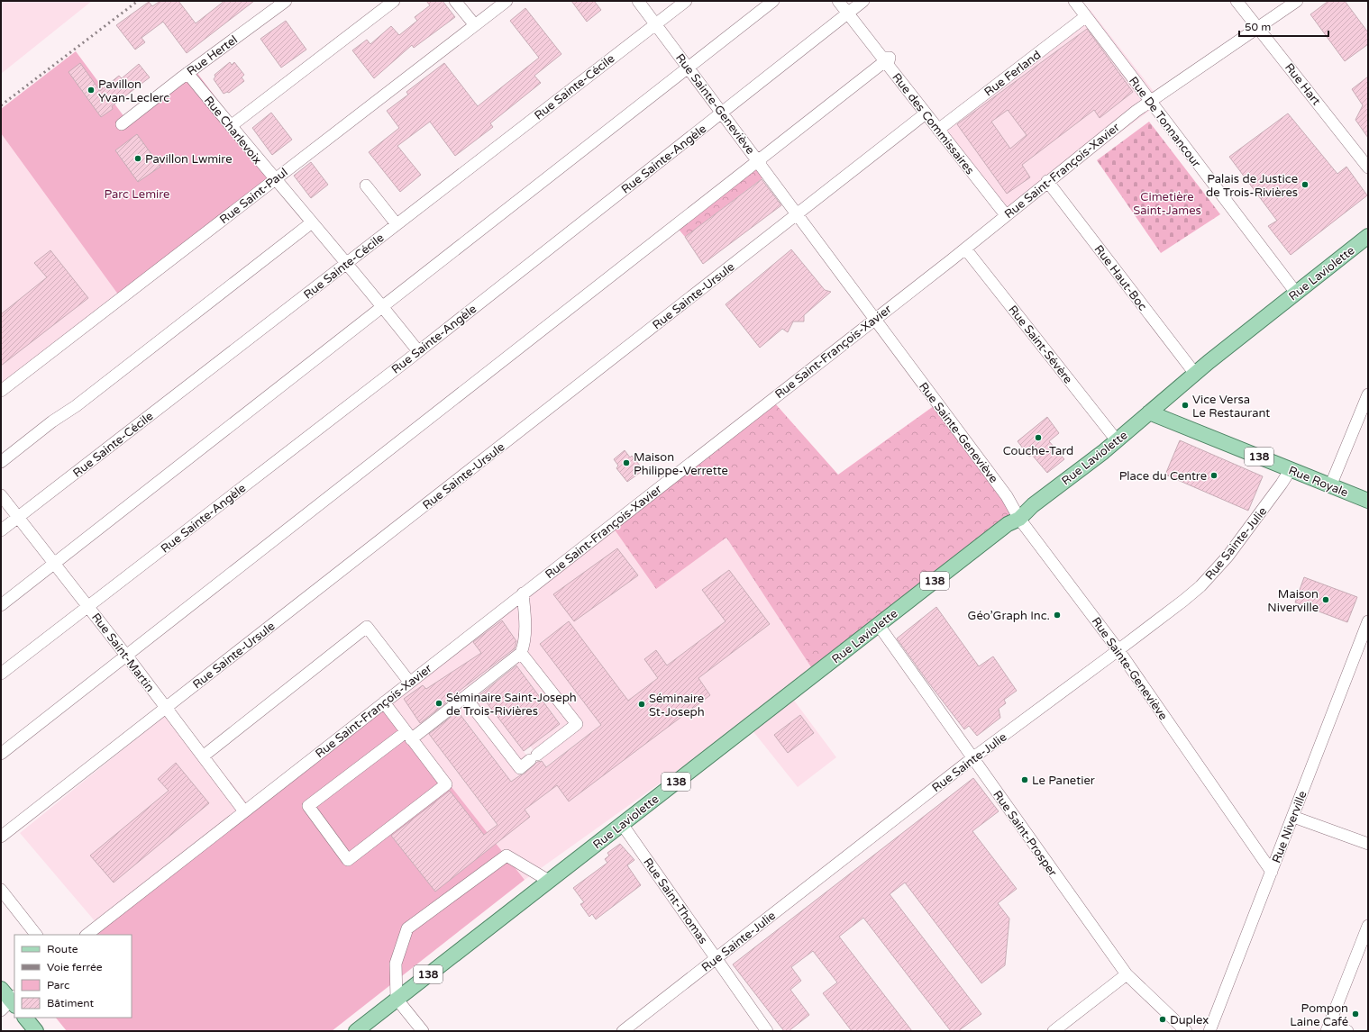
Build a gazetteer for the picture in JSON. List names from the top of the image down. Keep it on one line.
{"streets":{"main road":["Rue Laviolette","138","Rue Royale"],"street":["Rue Hertel","Rue Ferland","Rue Hart","Rue Sainte-Cécile","Rue Sainte-Geneviève","Rue De Tonnancour","Rue des Commissaires","Rue Charlevoix","Rue Sainte-Angèle","Rue Saint-François-Xavier","Rue Saint-Paul","Rue Haut-Boc","Rue Sainte-Ursule","Rue Saint-Sévère","Rue Sainte-Julie","Rue Saint-Martin","Rue Niverville","Rue Saint-Prosper","Rue Saint-Thomas"]},"crossings":[["Rue Hertel","Rue Charlevoix"],["Rue Ferland","Rue De Tonnancour"],["Rue Ferland","Rue des Commissaires"],["Rue Hart","Rue Saint-François-Xavier"],["Rue Sainte-Cécile","Rue Sainte-Geneviève"],["Rue Sainte-Cécile","Rue Charlevoix"],["Rue Sainte-Cécile","Rue Saint-Martin"],["Rue Sainte-Geneviève","Rue Sainte-Angèle"],["Rue Sainte-Geneviève","Rue Saint-François-Xavier"],["Rue Sainte-Geneviève","Rue Laviolette"],["Rue Sainte-Geneviève","Rue Sainte-Ursule"],["Rue Sainte-Geneviève","Rue Sainte-Julie"],["Rue Sainte-Geneviève","Rue Niverville"],["Rue De Tonnancour","Rue Saint-François-Xavier"],["Rue De Tonnancour","Rue Laviolette"],["Rue des Commissaires","Rue Sainte-Angèle"],["Rue des Commissaires","Rue Saint-François-Xavier"],["Rue des Commissaires","Rue Sainte-Ursule"],["Rue Charlevoix","Rue Sainte-Angèle"],["Rue Charlevoix","Rue Saint-Paul"],["Rue Sainte-Angèle","Rue Saint-Martin"],["Rue Saint-François-Xavier","Rue Haut-Boc"],["Rue Saint-François-Xavier","Rue Saint-Sévère"],["Rue Saint-François-Xavier","Rue Saint-Martin"],["Rue Laviolette","Rue Haut-Boc"],["Rue Laviolette","Rue Saint-Sévère"],["Rue Laviolette","Rue Royale"],["Rue Laviolette","Rue Saint-Prosper"],["Rue Laviolette","Rue Saint-Thomas"],["Rue Sainte-Ursule","Rue Saint-Martin"],["Rue Royale","Rue Sainte-Julie"],["Rue Sainte-Julie","Rue Saint-Prosper"],["Rue Sainte-Julie","Rue Saint-Thomas"]],"parks":["Parc Lemire","Cimetière Saint-James"],"places":["Pavillon Yvan-Leclerc","Pavillon Lwmire","Palais de Justice de Trois-Rivières","Vice Versa Le Restaurant","Couche-Tard","Maison Philippe-Verrette","Place du Centre","Maison Niverville","Géo’Graph Inc.","Séminaire Saint-Joseph de Trois‑Rivières","Séminaire St-Joseph","Le Panetier","Pompon Laine Café","Duplex"],"legend":["Route","Voie ferrée","Parc","Bâtiment"],"scale_bar":"50 m"}
